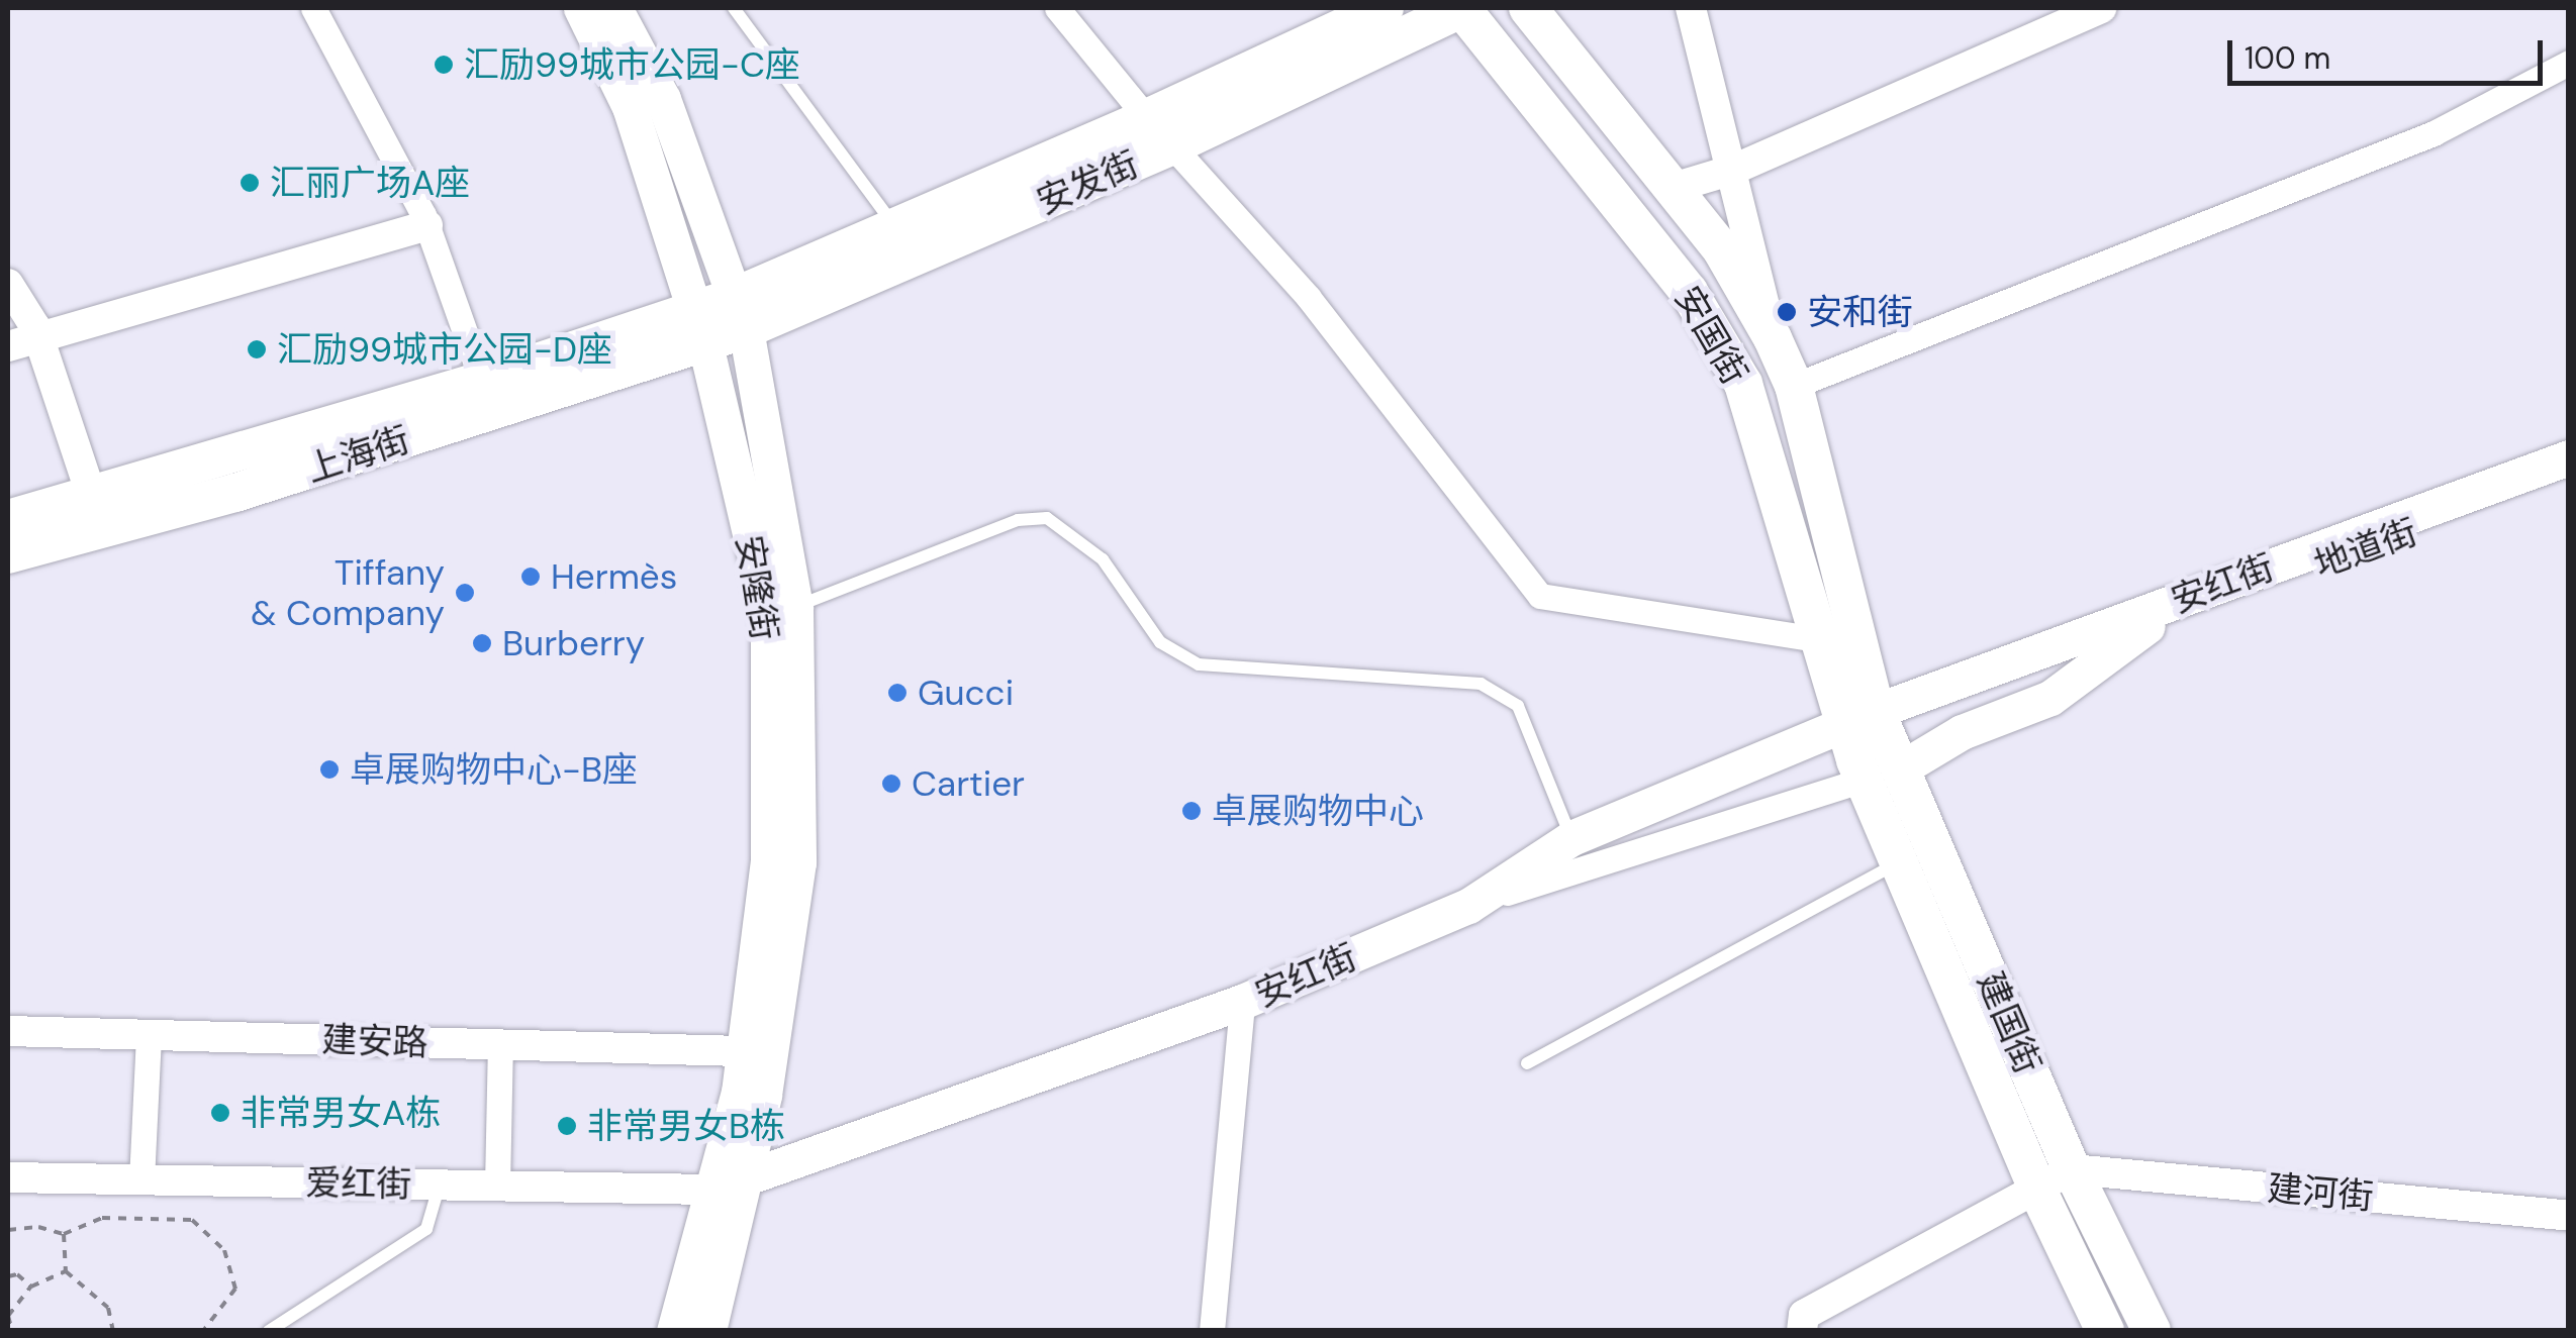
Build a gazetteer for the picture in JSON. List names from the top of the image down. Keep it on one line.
{"streets":{"main road":["安发街","安国街","上海街","地道街","安红街","安隆街","建国街"],"street":["建安路","爱红街","建河街"]},"crossings":[["安发街","安国街"],["安发街","上海街"],["安发街","安隆街"],["安国街","安红街"],["安国街","建国街"],["上海街","安隆街"],["地道街","建国街"],["安红街","安隆街"],["安红街","建国街"],["安隆街","建安路"],["安隆街","爱红街"],["建国街","建河街"]],"places":["汇励99城市公园-C座","汇丽广场A座","安和街","汇励99城市公园-D座","Hermès","Tiffany & Company","Burberry","Gucci","卓展购物中心-B座","Cartier","卓展购物中心","非常男女A栋","非常男女B栋"],"scale_bar":"100 m"}
